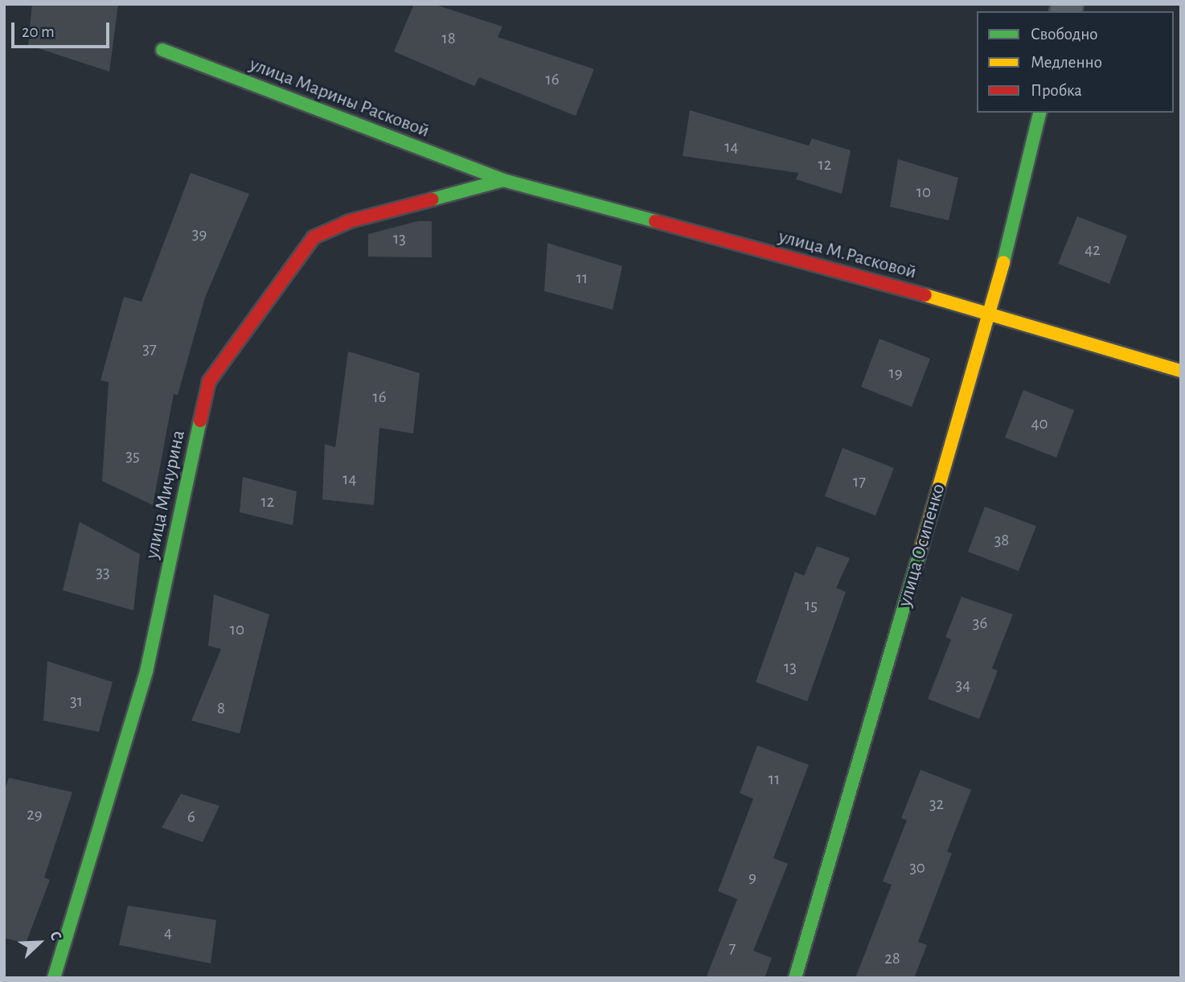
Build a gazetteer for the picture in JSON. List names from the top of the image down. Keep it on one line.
{"streets":{"street":["улица Марины Расковой","улица М.Расковой","улица Мичурина","улица Осипенко"]},"crossings":[["улица Марины Расковой","улица М.Расковой"],["улица Марины Расковой","улица Мичурина"],["улица М.Расковой","улица Мичурина"],["улица М.Расковой","улица Осипенко"]],"house_numbers":["18","16","14","12","10","39","13","42","11","37","19","16","40","35","14","17","12","38","33","15","36","10","13","34","31","8","11","32","29","6","30","9","4","7","28"],"legend":["Свободно","Медленно","Пробка"],"scale_bar":"20 m","north":"top right"}
